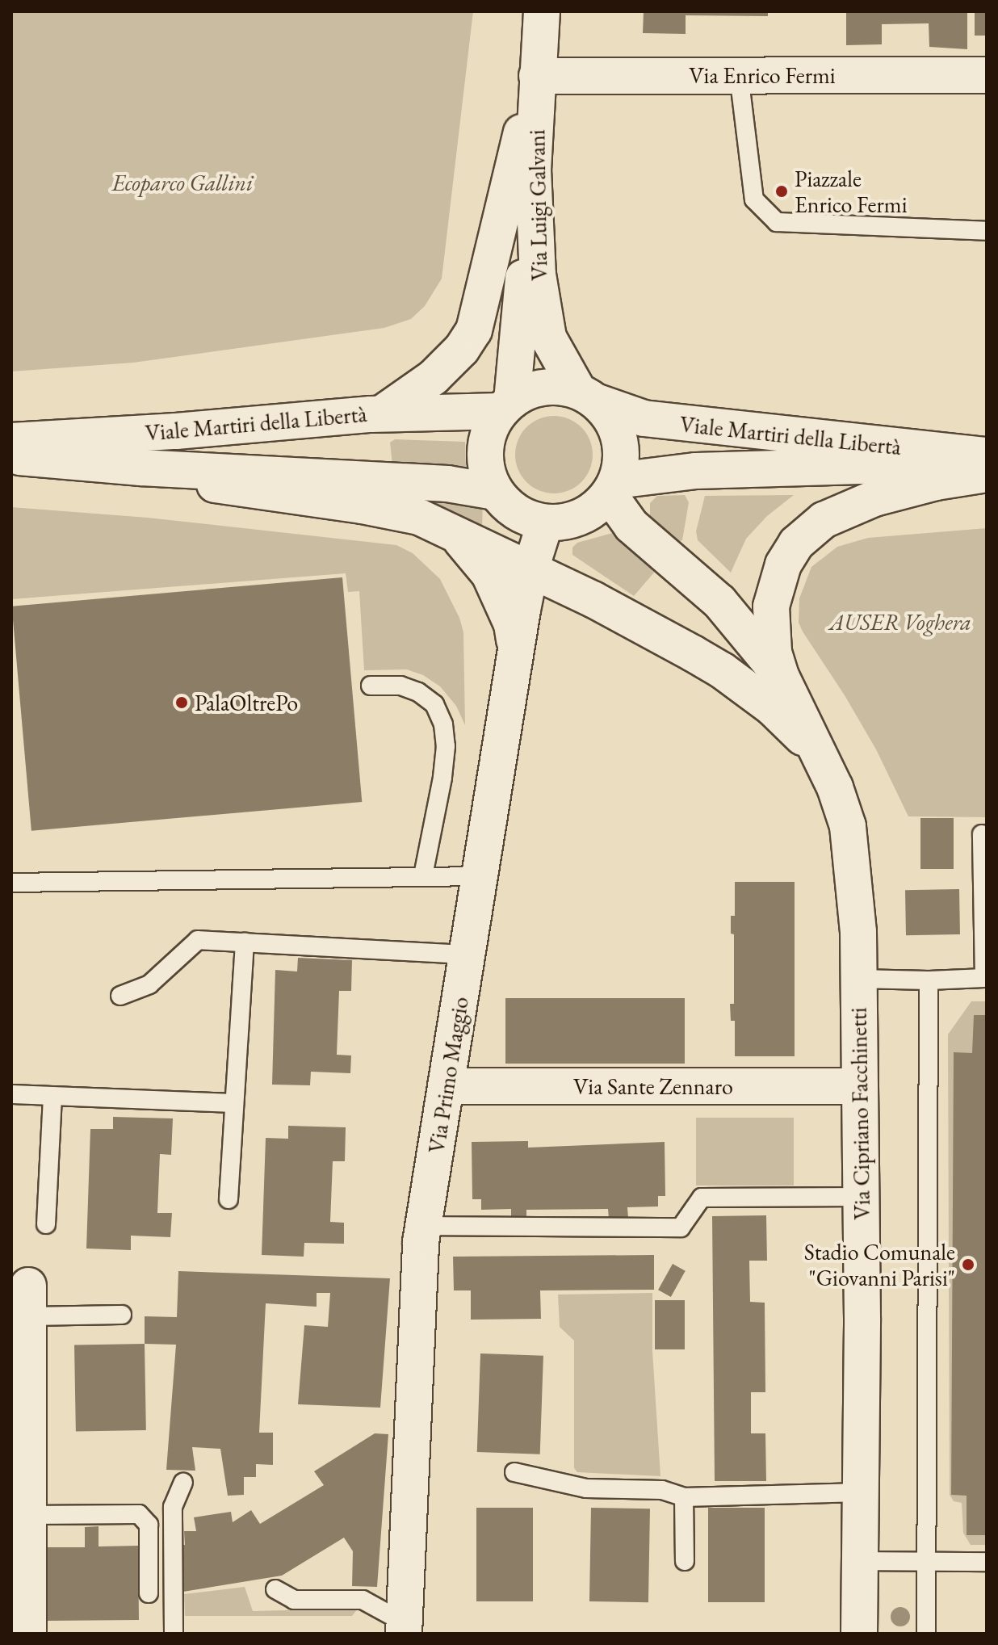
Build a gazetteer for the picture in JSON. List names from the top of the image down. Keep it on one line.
{"streets":{"street":["Via Enrico Fermi","Via Luigi Galvani","Viale Martiri della Libertà","Via Primo Maggio","Via Sante Zennaro","Via Cipriano Facchinetti"]},"crossings":[["Via Enrico Fermi","Via Luigi Galvani"],["Via Luigi Galvani","Viale Martiri della Libertà"],["Via Luigi Galvani","Via Primo Maggio"],["Via Luigi Galvani","Via Cipriano Facchinetti"],["Viale Martiri della Libertà","Via Primo Maggio"],["Viale Martiri della Libertà","Via Cipriano Facchinetti"],["Via Primo Maggio","Via Sante Zennaro"],["Via Primo Maggio","Via Cipriano Facchinetti"],["Via Sante Zennaro","Via Cipriano Facchinetti"]],"parks":["Ecoparco Gallini","AUSER Voghera"],"places":["Piazzale Enrico Fermi","PalaOltrePo","Stadio Comunale \"Giovanni Parisi\""]}
